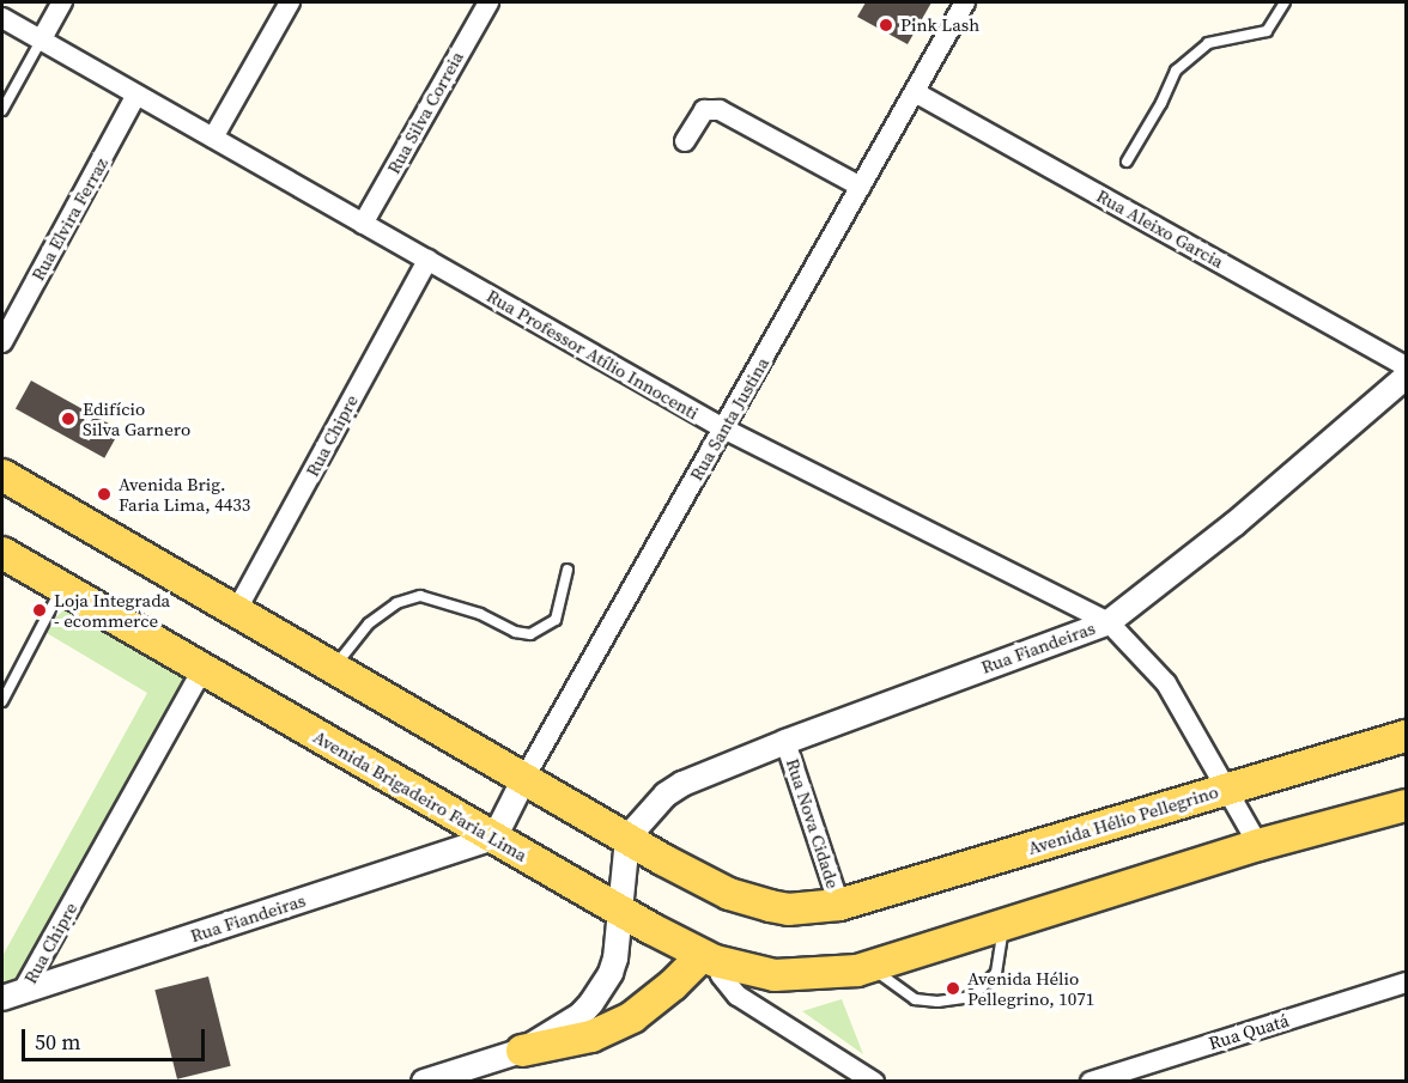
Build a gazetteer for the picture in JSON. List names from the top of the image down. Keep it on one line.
{"streets":{"main road":["Avenida Brigadeiro Faria Lima","Avenida Hélio Pellegrino"],"street":["Rua Silva Correia","Rua Elvira Ferraz","Rua Aleixo Garcia","Rua Professor Atílio Innocenti","Rua Santa Justina","Rua Chipre","Rua Fiandeiras","Rua Nova Cidade","Rua Quatá"]},"crossings":[["Rua Silva Correia","Rua Professor Atílio Innocenti"],["Rua Elvira Ferraz","Rua Professor Atílio Innocenti"],["Rua Aleixo Garcia","Rua Santa Justina"],["Rua Professor Atílio Innocenti","Rua Santa Justina"],["Rua Professor Atílio Innocenti","Rua Chipre"],["Rua Professor Atílio Innocenti","Rua Fiandeiras"],["Rua Professor Atílio Innocenti","Avenida Hélio Pellegrino"],["Rua Santa Justina","Rua Fiandeiras"],["Rua Santa Justina","Avenida Brigadeiro Faria Lima"],["Rua Chipre","Rua Fiandeiras"],["Rua Chipre","Avenida Brigadeiro Faria Lima"],["Rua Fiandeiras","Avenida Brigadeiro Faria Lima"],["Rua Fiandeiras","Rua Nova Cidade"],["Avenida Hélio Pellegrino","Rua Nova Cidade"]],"places":["Pink Lash","Edifício Silva Garnero","Avenida Brig. Faria Lima, 4433","Loja Integrada - ecommerce","Avenida Hélio Pellegrino, 1071"],"scale_bar":"50 m"}
